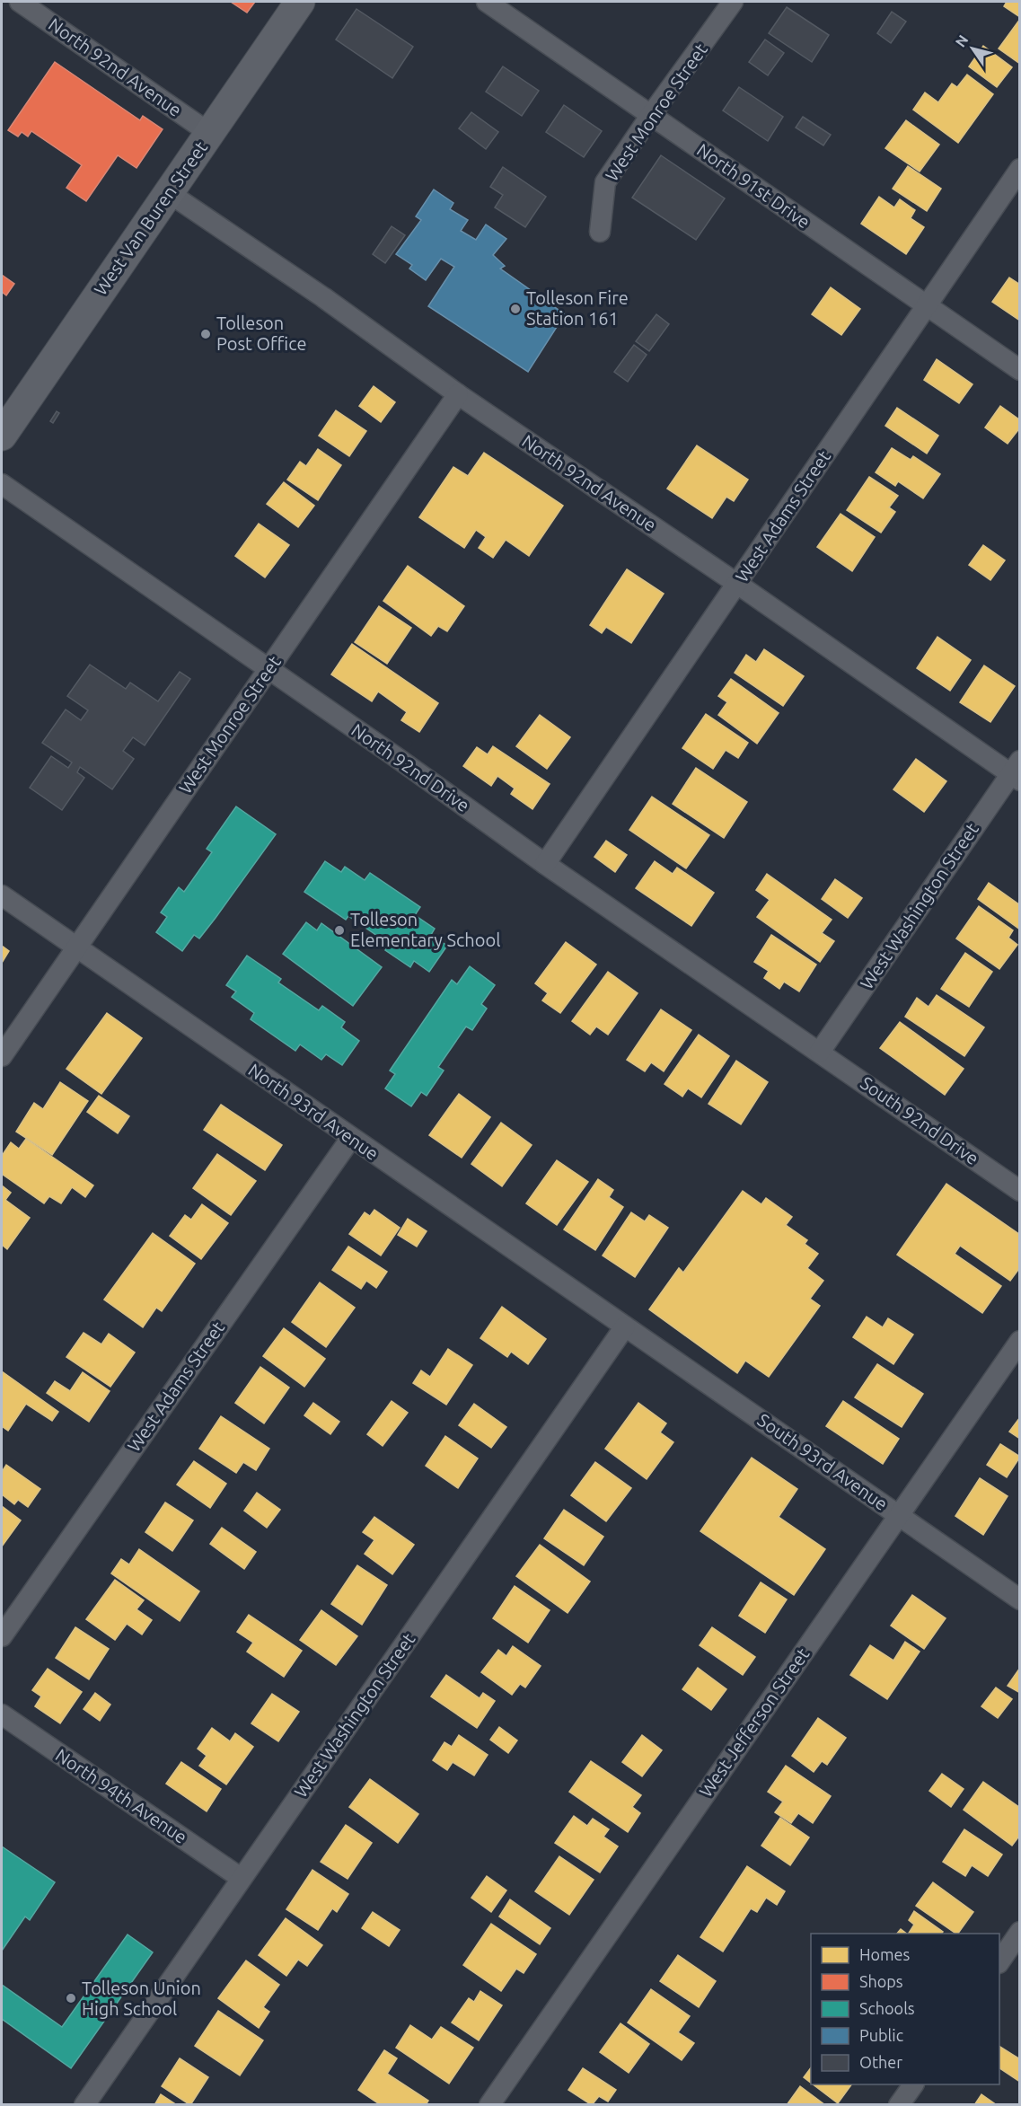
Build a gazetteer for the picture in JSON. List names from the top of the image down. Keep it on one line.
{"streets":{"main road":["West Van Buren Street"],"street":["North 92nd Avenue","West Monroe Street","North 91st Drive","West Adams Street","North 92nd Drive","West Washington Street","North 93rd Avenue","South 92nd Drive","South 93rd Avenue","West Jefferson Street","North 94th Avenue"]},"crossings":[["North 92nd Avenue","West Monroe Street"],["North 92nd Avenue","West Van Buren Street"],["North 92nd Avenue","West Adams Street"],["North 92nd Avenue","West Washington Street"],["West Monroe Street","North 91st Drive"],["West Monroe Street","North 92nd Drive"],["West Monroe Street","North 93rd Avenue"],["North 91st Drive","West Adams Street"],["West Adams Street","North 92nd Drive"],["West Adams Street","North 93rd Avenue"],["North 92nd Drive","West Washington Street"],["North 92nd Drive","South 92nd Drive"],["West Washington Street","North 93rd Avenue"],["West Washington Street","South 92nd Drive"],["West Washington Street","South 93rd Avenue"],["West Washington Street","North 94th Avenue"],["North 93rd Avenue","South 93rd Avenue"],["South 93rd Avenue","West Jefferson Street"]],"places":["Tolleson Fire Station 161","Tolleson Post Office","Tolleson Elementary School","Tolleson Union High School"],"legend":["Homes","Shops","Schools","Public","Other"],"north":"top left"}
